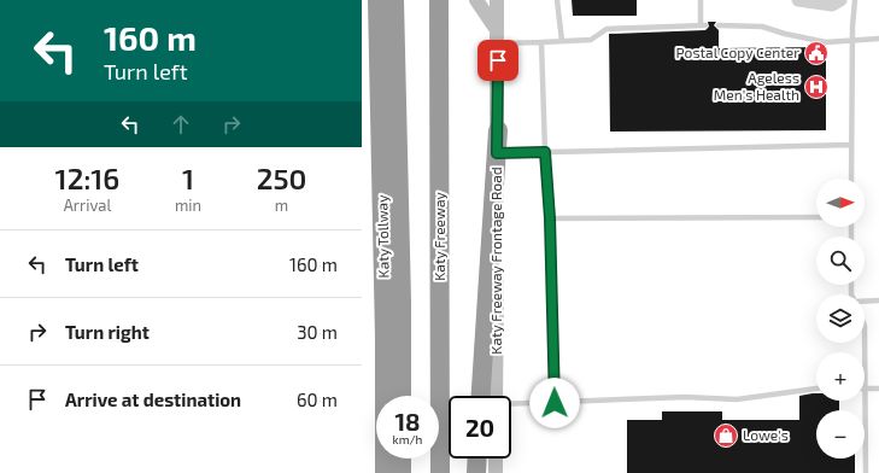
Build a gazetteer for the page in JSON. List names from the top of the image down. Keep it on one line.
{"streets":{"highway":["Katy Tollway","Katy Freeway"],"main road":["Katy Freeway Frontage Road"]},"places":{"public building":["Postal Copy Center"],"hospital":["Ageless Men's Health"],"shop":["Lowe's"]},"north":"right","page":{"turn":["160 m","Turn left"],"eta":["12:16","Arrival","1","min","250","m"],"map_buttons":["+","−"],"list":[{"name":"Turn left","value":"160 m"},{"name":"Turn right","value":"30 m"},{"name":"Arrive at destination","value":"60 m"}],"speed":"18 km/h","limit":"20"}}
